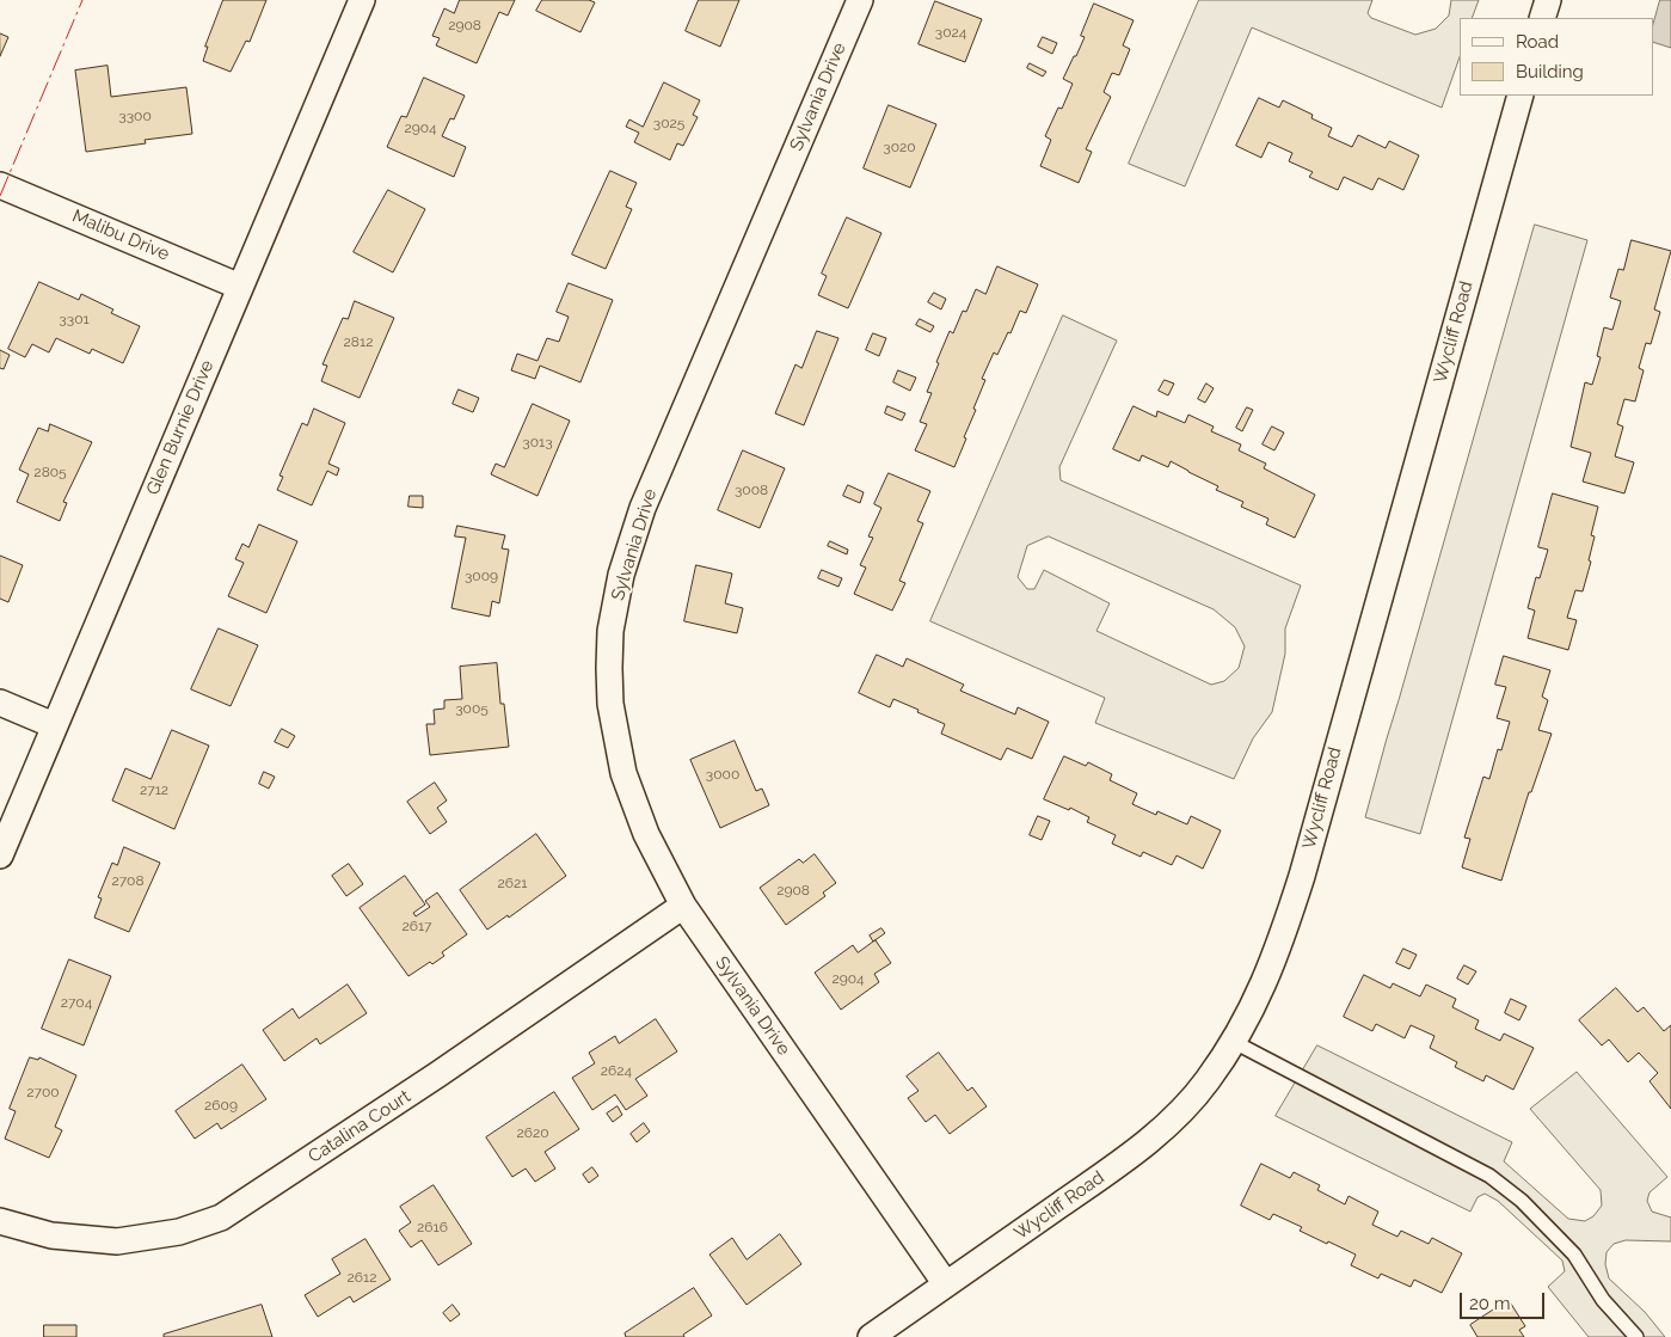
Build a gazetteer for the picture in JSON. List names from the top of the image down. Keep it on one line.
{"streets":{"street":["Sylvania Drive","Malibu Drive","Wycliff Road","Glen Burnie Drive","Catalina Court"]},"crossings":[["Sylvania Drive","Wycliff Road"],["Sylvania Drive","Catalina Court"],["Malibu Drive","Glen Burnie Drive"]],"house_numbers":["2908","3024","3300","3025","2904","3020","3301","2812","3013","2805","3008","3009","3005","3000","2712","2708","2621","2908","2617","2904","2704","2624","2700","2609","2620","2616","2612"],"legend":["Road","Building"],"scale_bar":"20 m"}
